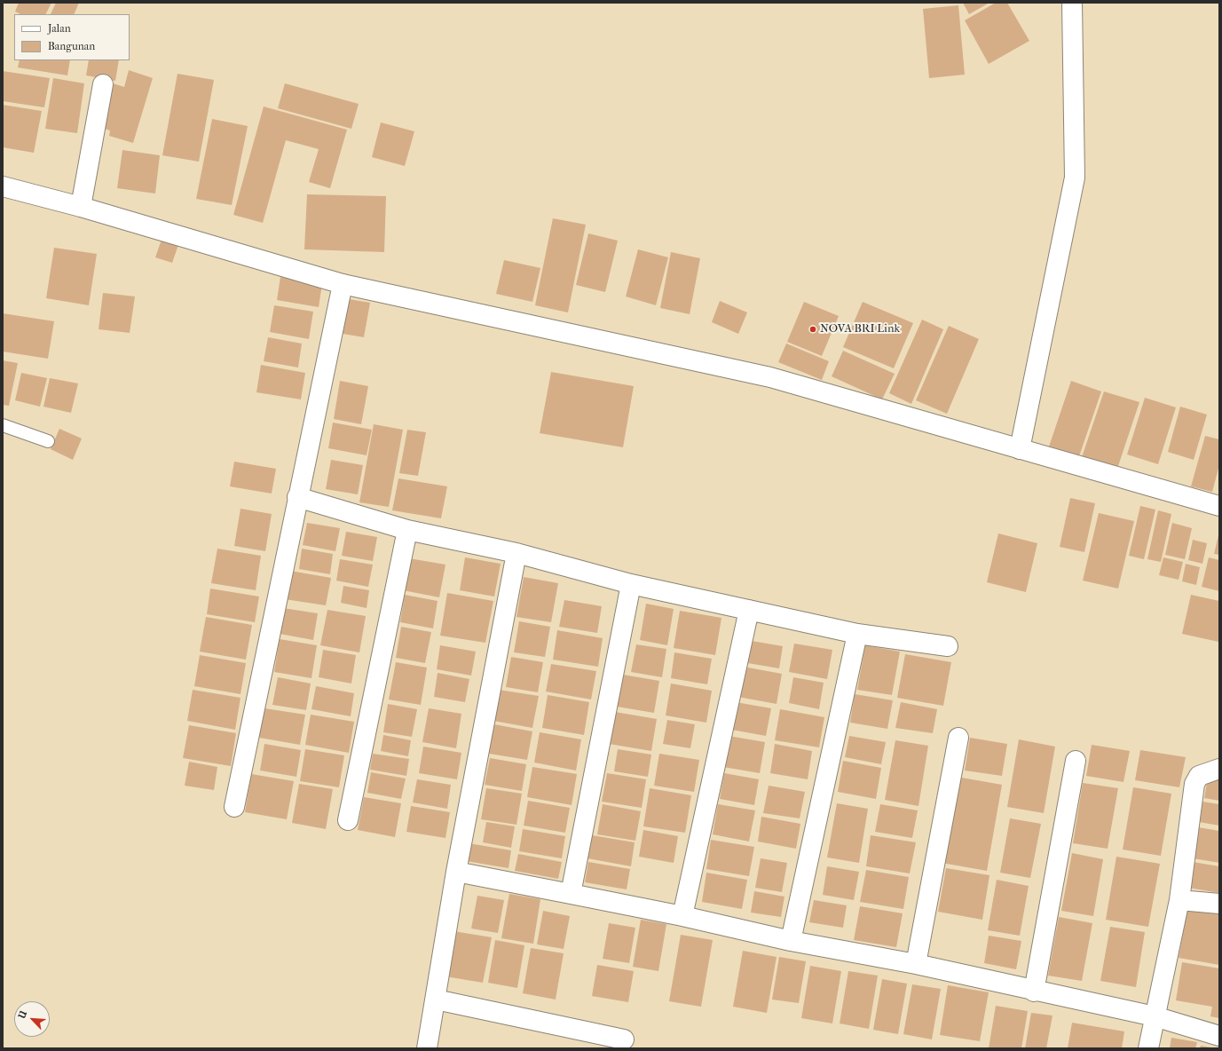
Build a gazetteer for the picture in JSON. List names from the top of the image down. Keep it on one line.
{"places":["NOVA BRI Link"],"legend":["Jalan","Bangunan"],"north":"top left"}
